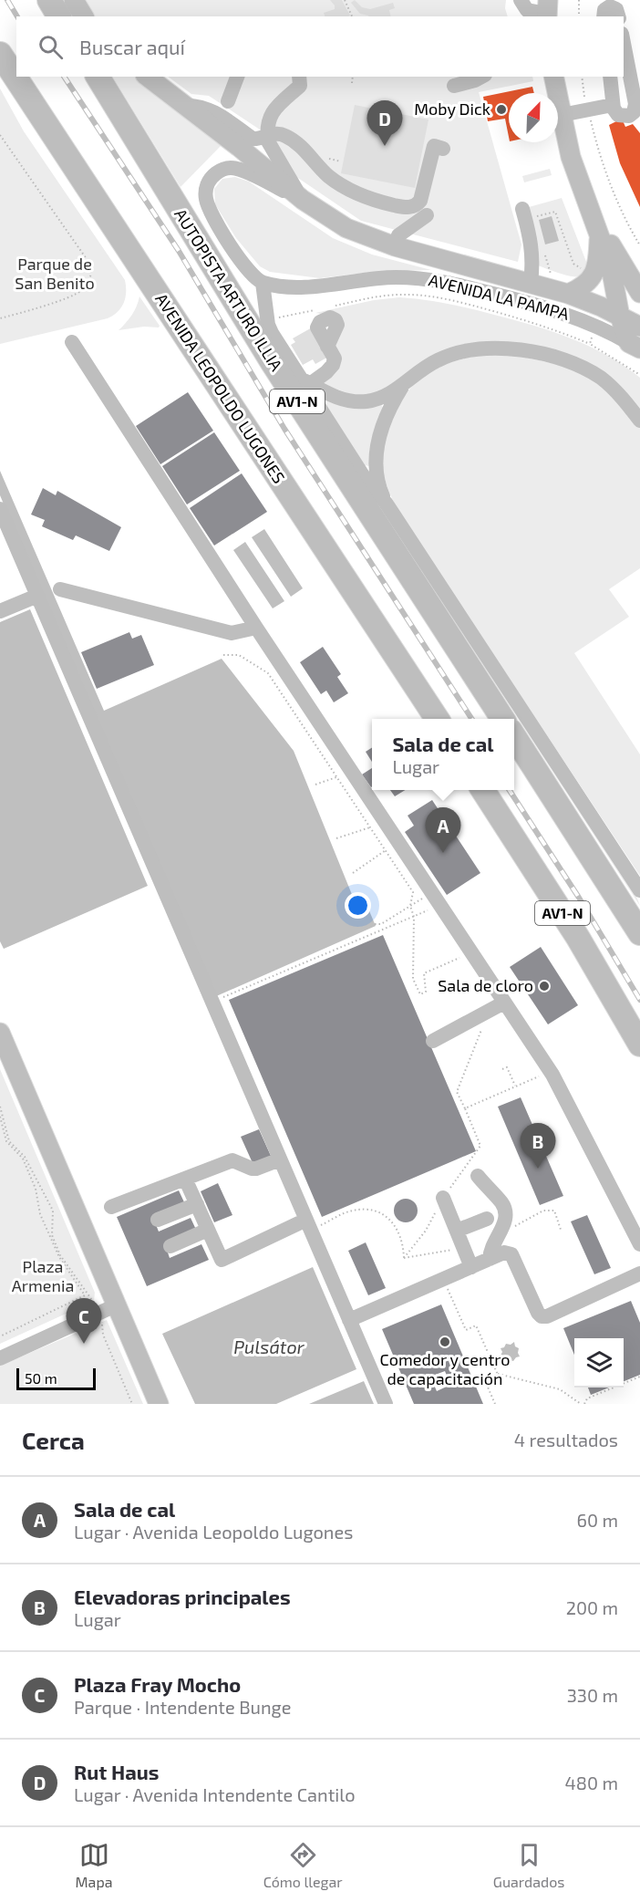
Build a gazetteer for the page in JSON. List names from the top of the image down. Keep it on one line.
{"streets":{"highway":["AUTOPISTA ARTURO ILLIA","AVENIDA LEOPOLDO LUGONES","AV1-N"],"main road":["AVENIDA LA PAMPA"]},"water":["Pulsátor"],"parks":["Parque de San Benito","Plaza Armenia"],"places":["Moby Dick","Sala de cloro","Comedor y centro de capacitación"],"scale_bar":"50 m","north":"top right","page":{"search":"Buscar aquí","pins":["D","A","B","C"],"popup":["Sala de cal","Lugar"],"scale":"50 m","heading":["Cerca","4 resultados"],"list":[{"mark":"A","name":"Sala de cal","note":"Lugar · Avenida Leopoldo Lugones","value":"60 m"},{"mark":"B","name":"Elevadoras principales","note":"Lugar","value":"200 m"},{"mark":"C","name":"Plaza Fray Mocho","note":"Parque · Intendente Bunge","value":"330 m"},{"mark":"D","name":"Rut Haus","note":"Lugar · Avenida Intendente Cantilo","value":"480 m"}],"nav":["Mapa","Cómo llegar","Guardados"]}}
